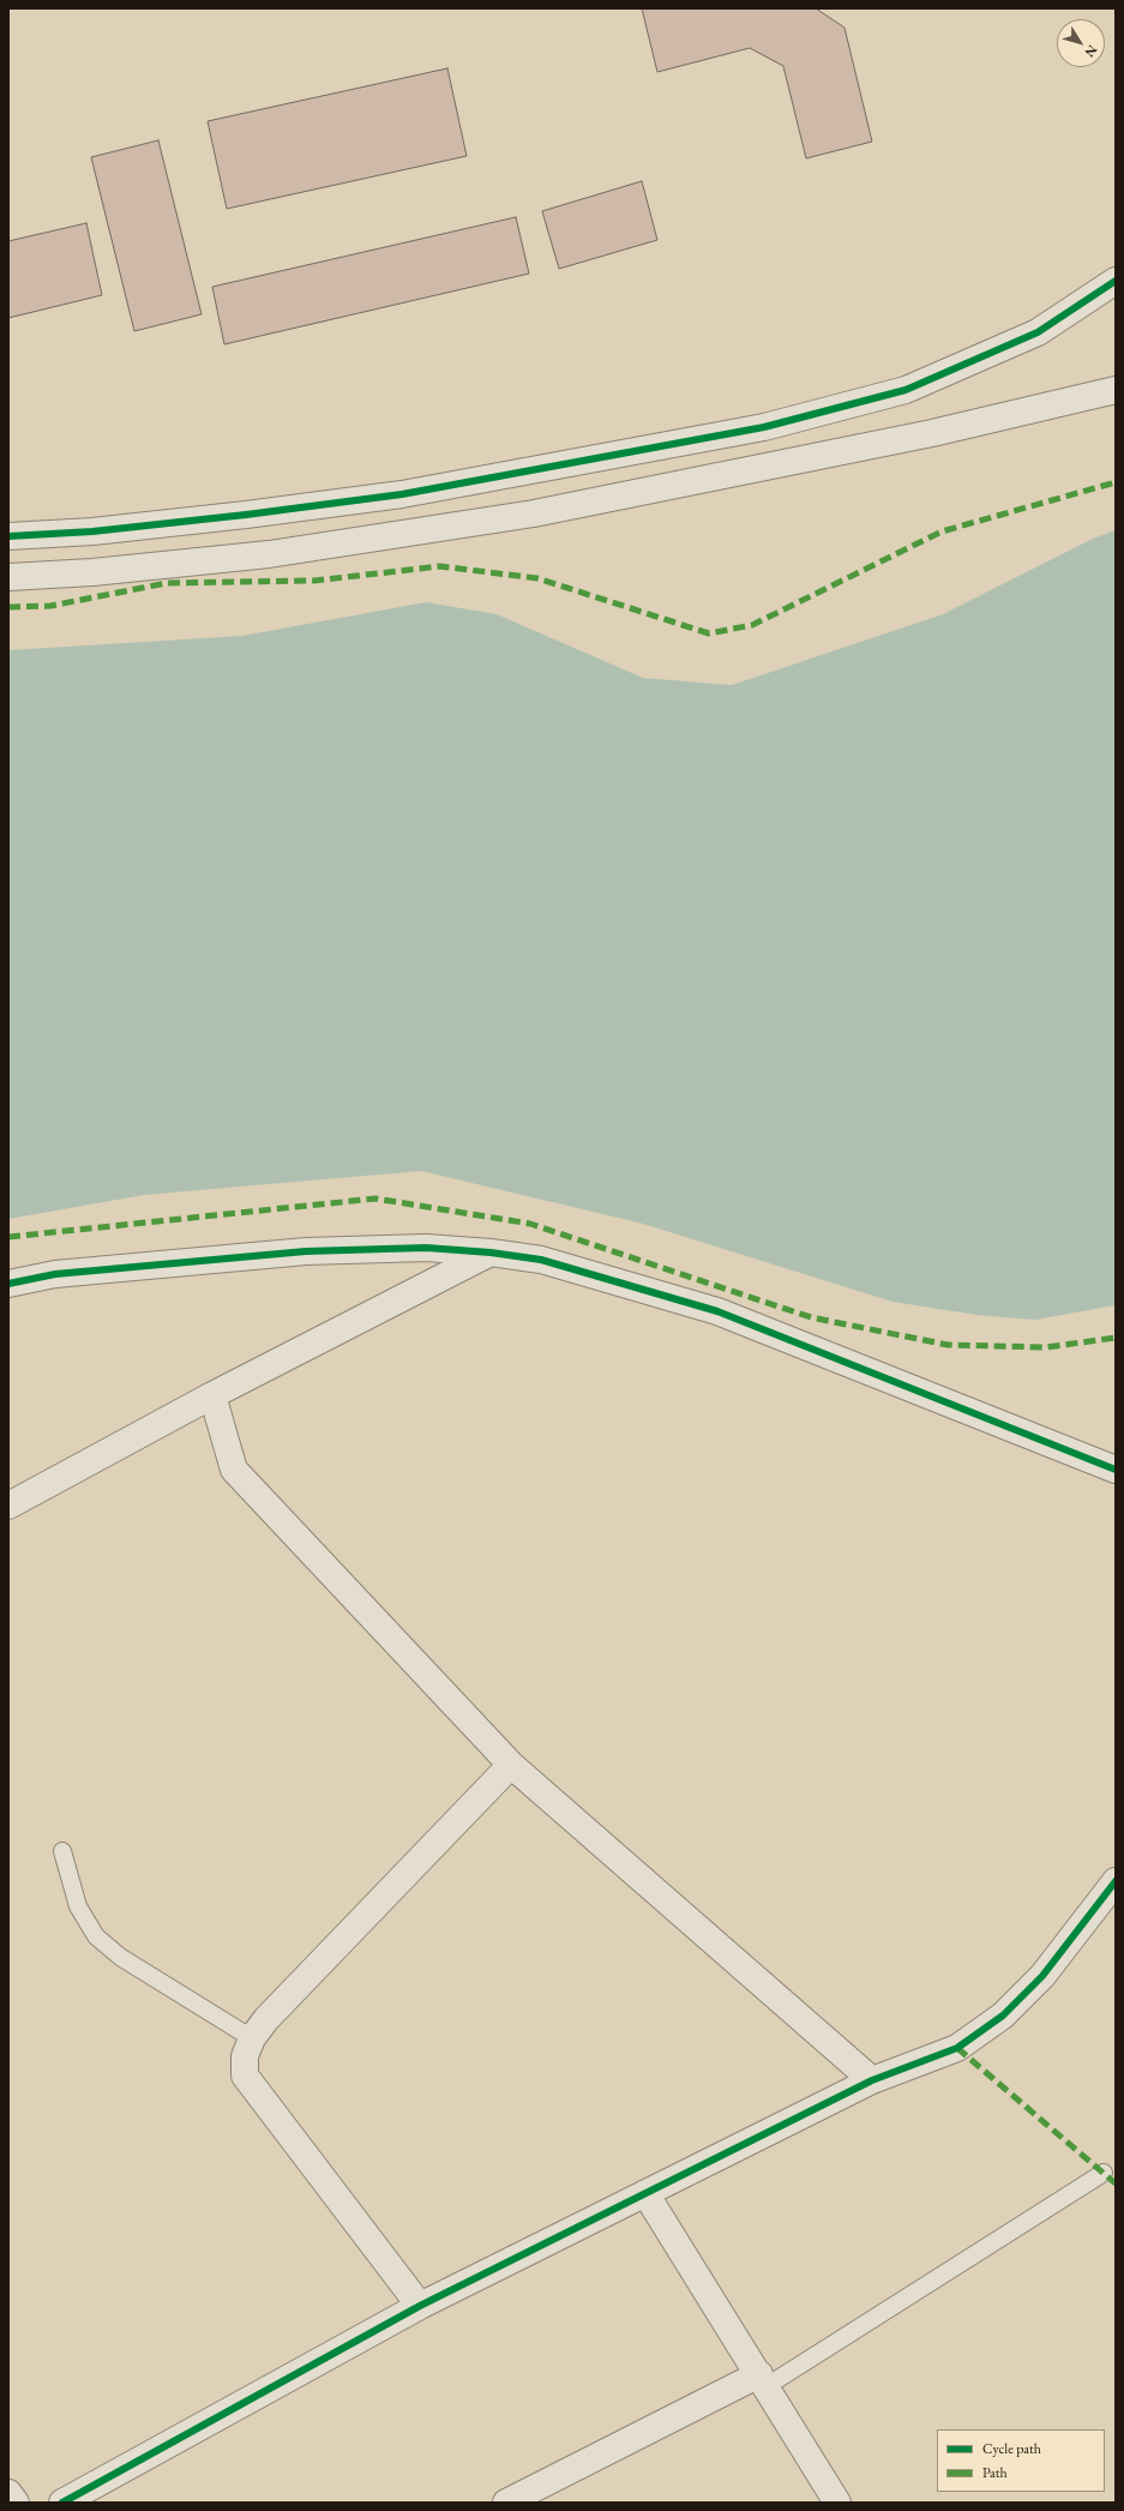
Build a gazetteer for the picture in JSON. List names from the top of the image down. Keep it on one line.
{"legend":["Cycle path","Path"],"north":"bottom right"}
